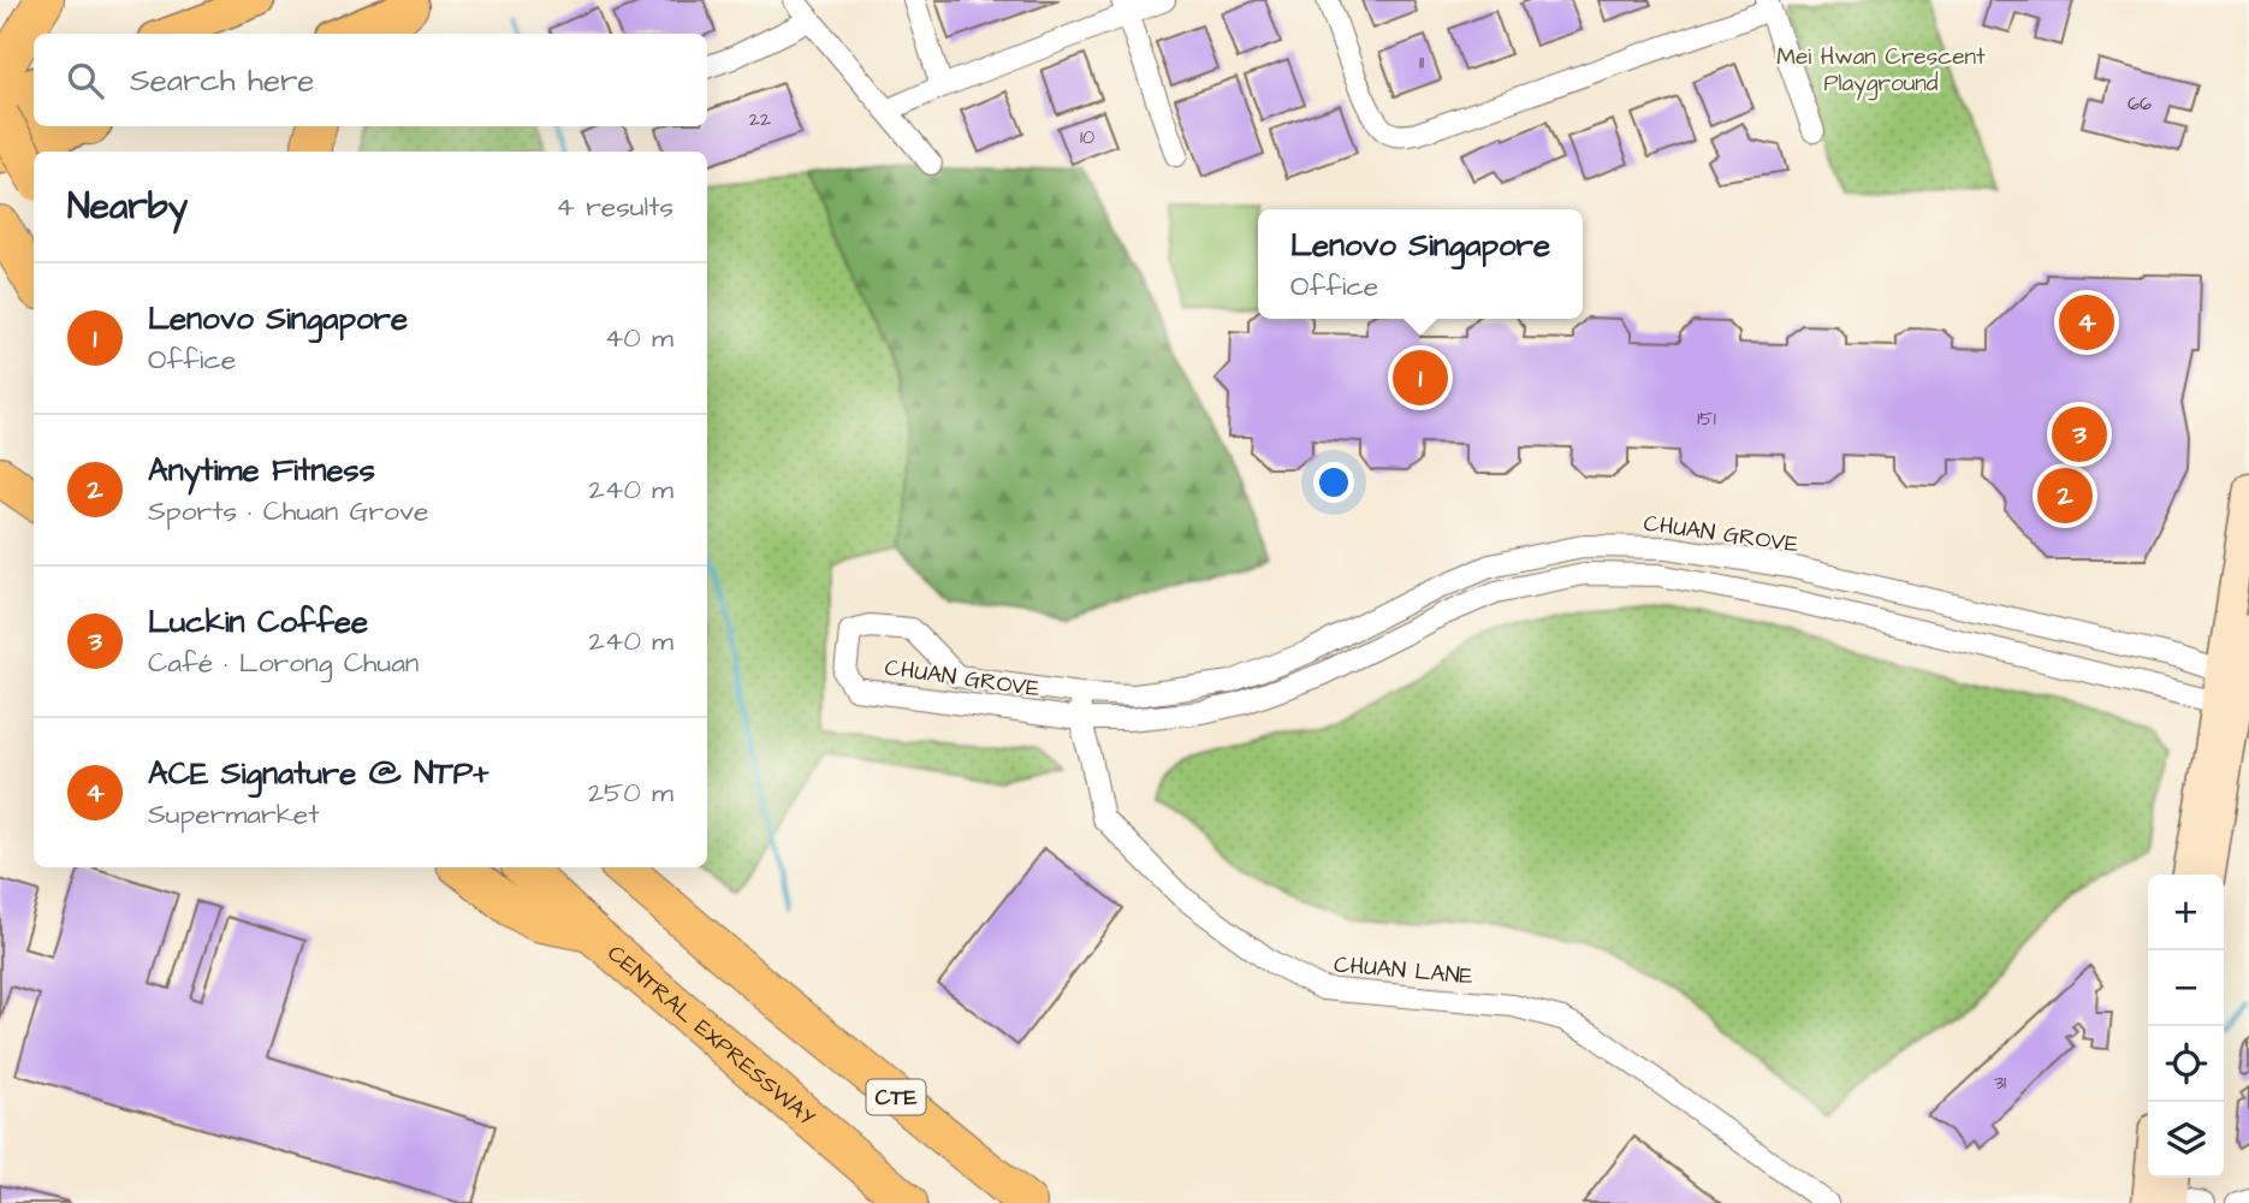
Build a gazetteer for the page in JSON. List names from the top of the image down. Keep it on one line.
{"streets":{"highway":["CENTRAL EXPRESSWAY","CTE"],"street":["CHUAN GROVE","CHUAN LANE"]},"crossings":[["CHUAN GROVE","CHUAN LANE"]],"parks":["Mei Hwan Crescent Playground"],"house_numbers":["11","66","22","10","151","31"],"page":{"search":"Search here","heading":["Nearby","4 results"],"popup":["Lenovo Singapore","Office"],"list":[{"mark":"1","name":"Lenovo Singapore","note":"Office","value":"40 m"},{"mark":"2","name":"Anytime Fitness","note":"Sports · Chuan Grove","value":"240 m"},{"mark":"3","name":"Luckin Coffee","note":"Café · Lorong Chuan","value":"240 m"},{"mark":"4","name":"ACE Signature @ NTP+","note":"Supermarket","value":"250 m"}],"pins":["4","1","3","2"],"map_buttons":["+","−"]}}
